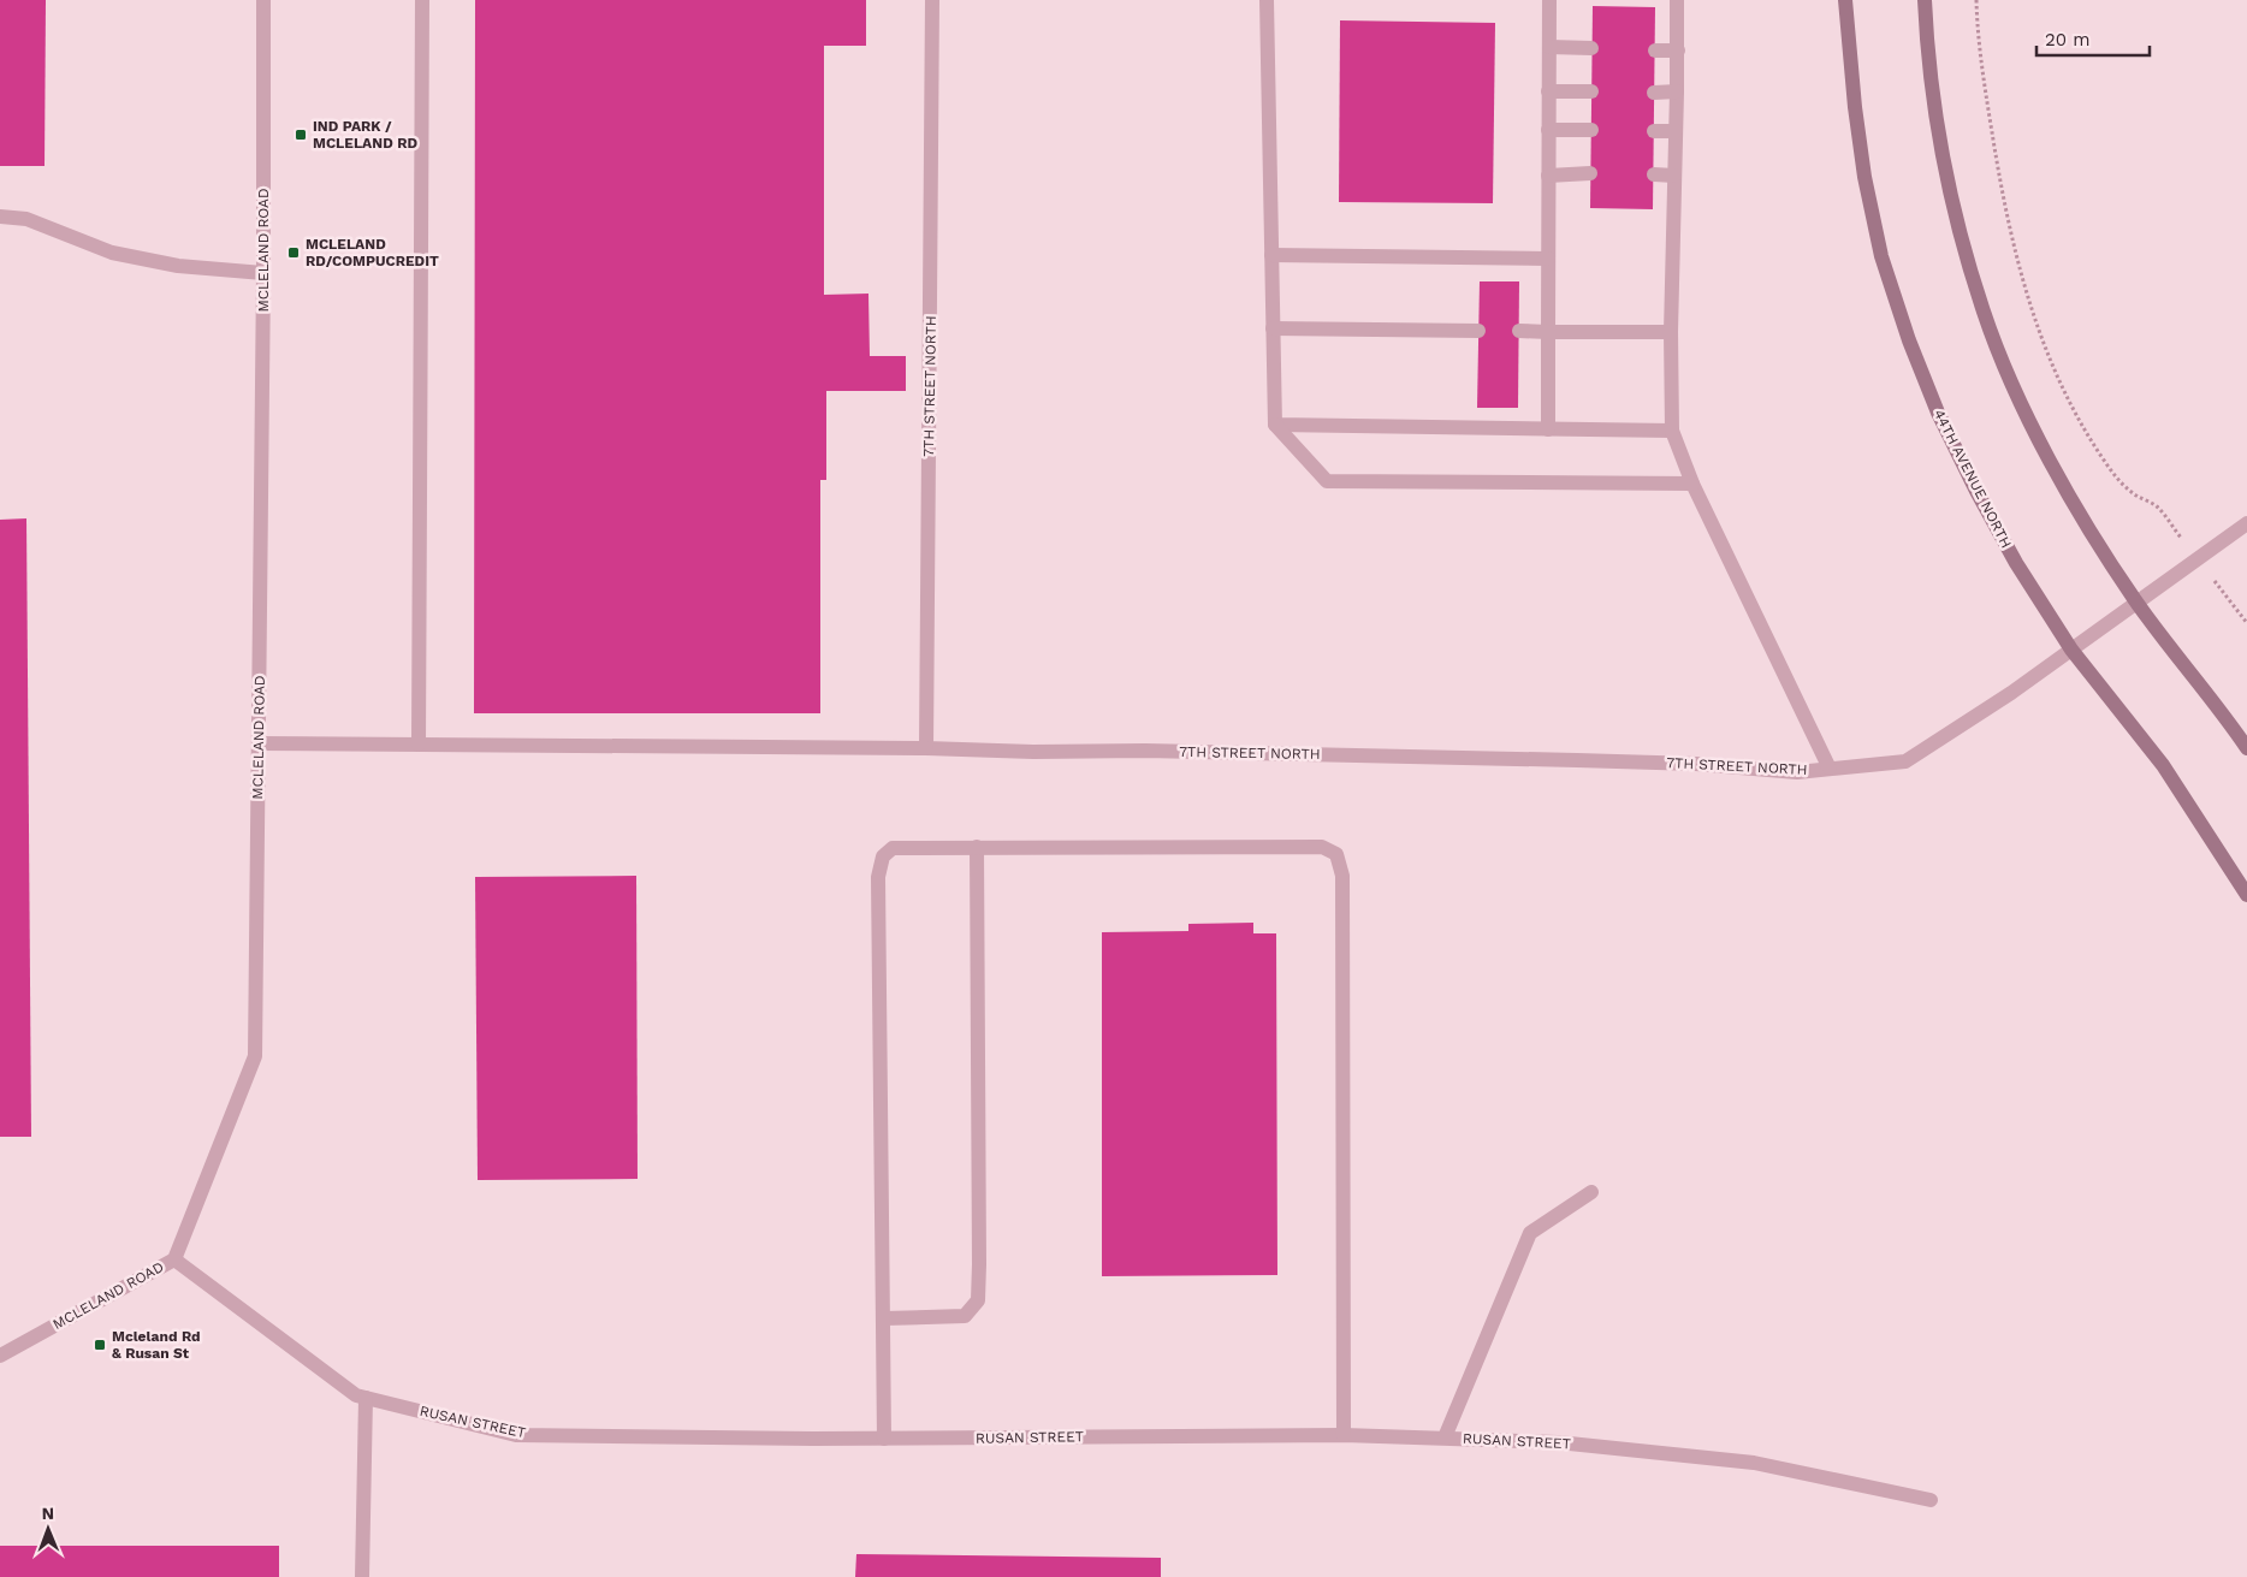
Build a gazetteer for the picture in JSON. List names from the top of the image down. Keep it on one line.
{"streets":{"main road":["44TH AVENUE NORTH"],"lane":["MCLELAND ROAD","7TH STREET NORTH","RUSAN STREET"]},"crossings":[["MCLELAND ROAD","RUSAN STREET"],["7TH STREET NORTH","44TH AVENUE NORTH"]],"places":{"transit":["IND PARK / MCLELAND RD","MCLELAND RD/COMPUCREDIT","Mcleland Rd & Rusan St"]},"scale_bar":"20 m","north":"top"}
